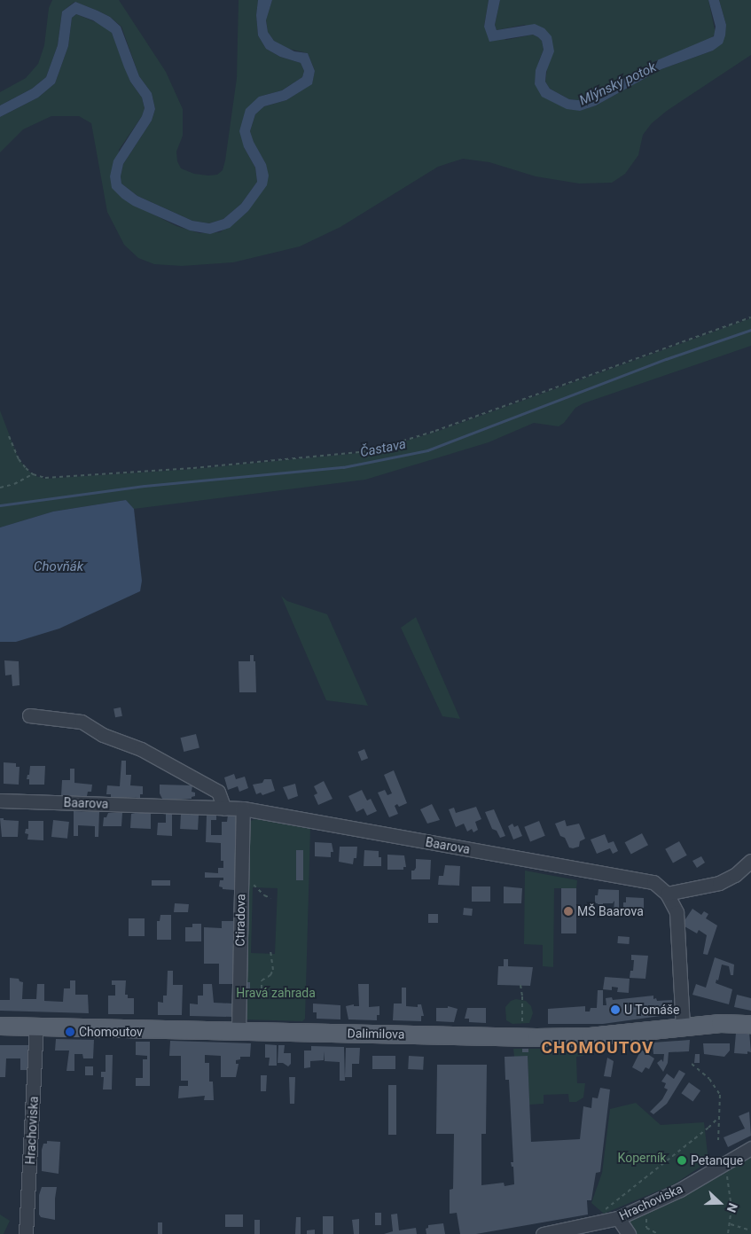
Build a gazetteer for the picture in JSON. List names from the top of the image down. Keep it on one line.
{"streets":{"main road":["Dalimilova"],"street":["Baarova","Ctiradova","Hrachoviska"]},"crossings":[["Baarova","Ctiradova"],["Baarova","Dalimilova"],["Ctiradova","Dalimilova"],["Dalimilova","Hrachoviska"]],"districts":["CHOMOUTOV"],"water":["Mlýnský potok","Častava","Chovňák"],"parks":["Hravá zahrada","Koperník"],"places":["MŠ Baarova","U Tomáše","Chomoutov","Petanque"],"north":"right"}
